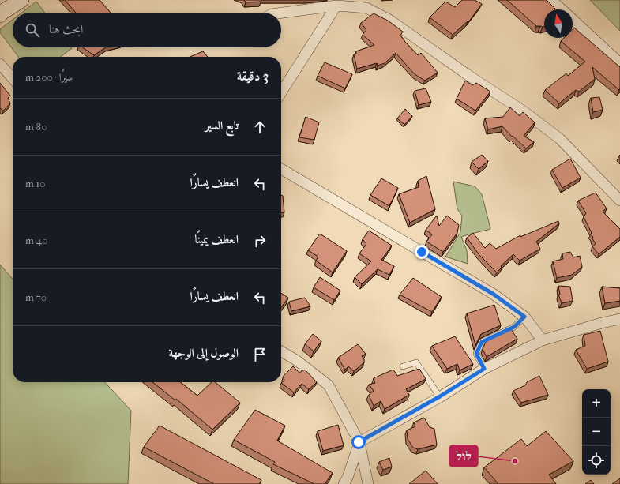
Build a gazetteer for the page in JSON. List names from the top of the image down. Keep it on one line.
{"places":["לול"],"north":"top","page":{"search":"ابحث هنا","heading":["3 دقيقة","سيرًا · 200 m"],"list":[["تابع السير","80 m"],["انعطف يسارًا","10 m"],["انعطف يمينًا","40 m"],["انعطف يسارًا","70 m"],"الوصول إلى الوجهة"],"map_buttons":["+","−"]}}
